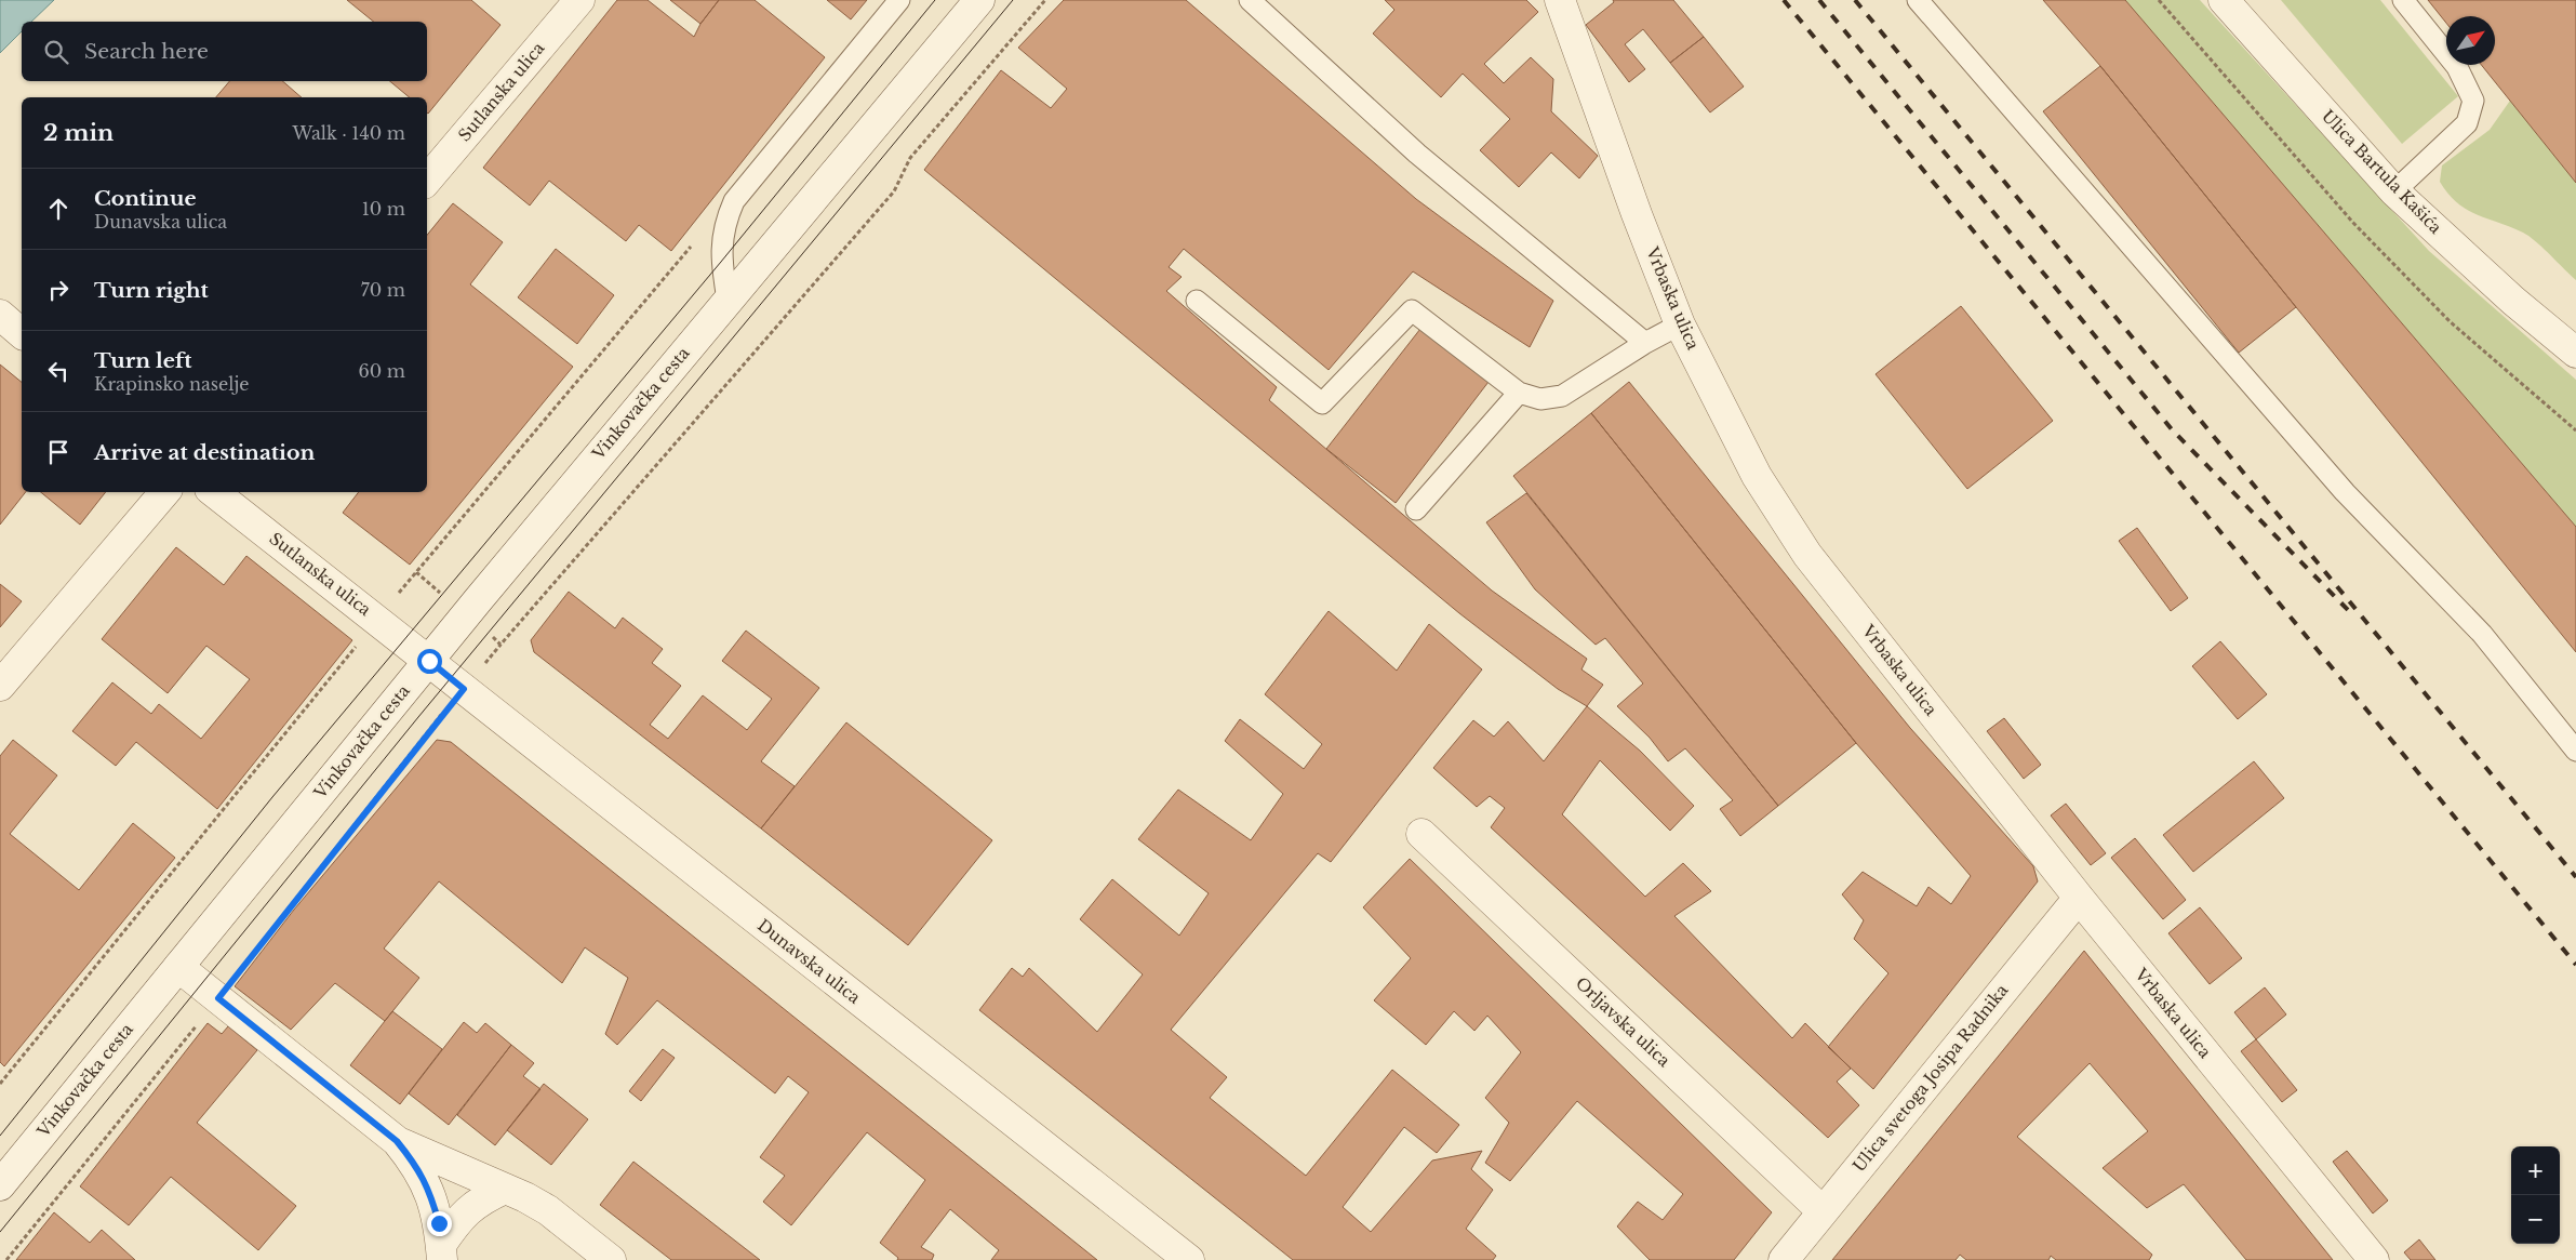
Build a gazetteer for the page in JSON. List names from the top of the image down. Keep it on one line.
{"streets":{"street":["Sutlanska ulica","Ulica Bartula Kašića","Vrbaska ulica","Vinkovačka cesta","Dunavska ulica","Orljavska ulica","Ulica svetoga Josipa Radnika"]},"crossings":[["Sutlanska ulica","Vinkovačka cesta"],["Sutlanska ulica","Dunavska ulica"],["Vrbaska ulica","Ulica svetoga Josipa Radnika"],["Vinkovačka cesta","Dunavska ulica"],["Orljavska ulica","Ulica svetoga Josipa Radnika"]],"north":"top right","page":{"search":"Search here","heading":["2 min","Walk · 140 m"],"list":[["Continue","Dunavska ulica","10 m"],["Turn right","70 m"],["Turn left","Krapinsko naselje","60 m"],"Arrive at destination"],"map_buttons":["+","−"]}}
